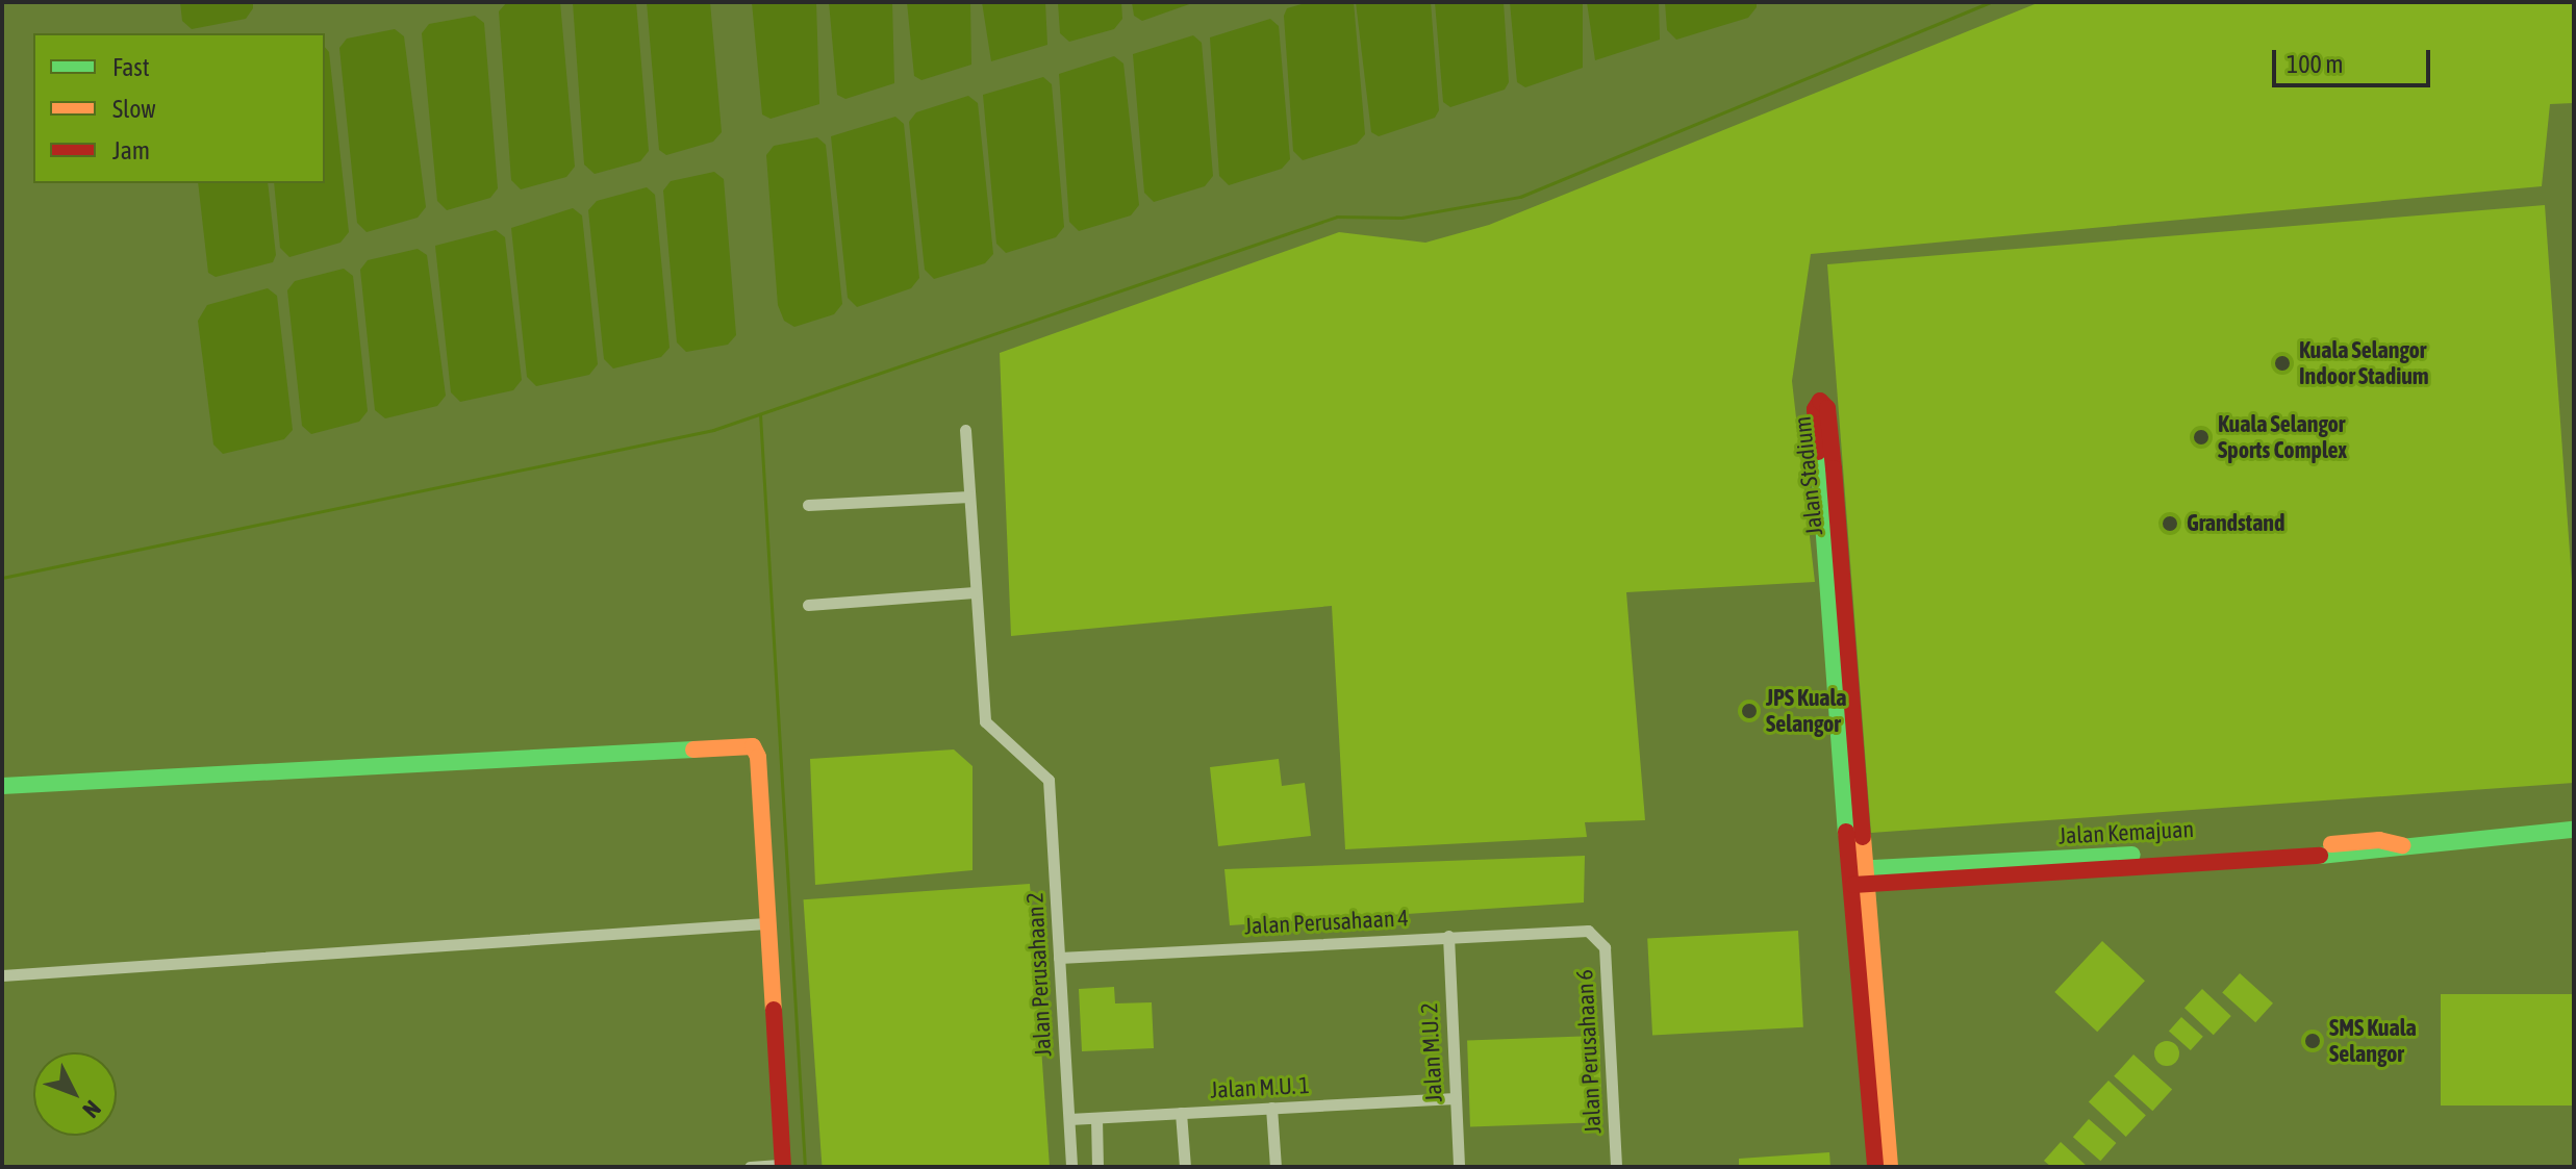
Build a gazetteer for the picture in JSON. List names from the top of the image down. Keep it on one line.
{"streets":{"street":["Jalan Stadium","Jalan Kemajuan","Jalan Perusahaan 4","Jalan Perusahaan 2","Jalan Perusahaan 6","Jalan M.U. 2","Jalan M.U. 1"]},"crossings":[["Jalan Stadium","Jalan Kemajuan"],["Jalan Perusahaan 4","Jalan Perusahaan 2"],["Jalan Perusahaan 4","Jalan Perusahaan 6"],["Jalan Perusahaan 4","Jalan M.U. 2"],["Jalan Perusahaan 2","Jalan M.U. 1"],["Jalan M.U. 2","Jalan M.U. 1"]],"places":["Kuala Selangor Indoor Stadium","Kuala Selangor Sports Complex","Grandstand","JPS Kuala Selangor","SMS Kuala Selangor"],"legend":["Fast","Slow","Jam"],"scale_bar":"100 m","north":"bottom right"}
